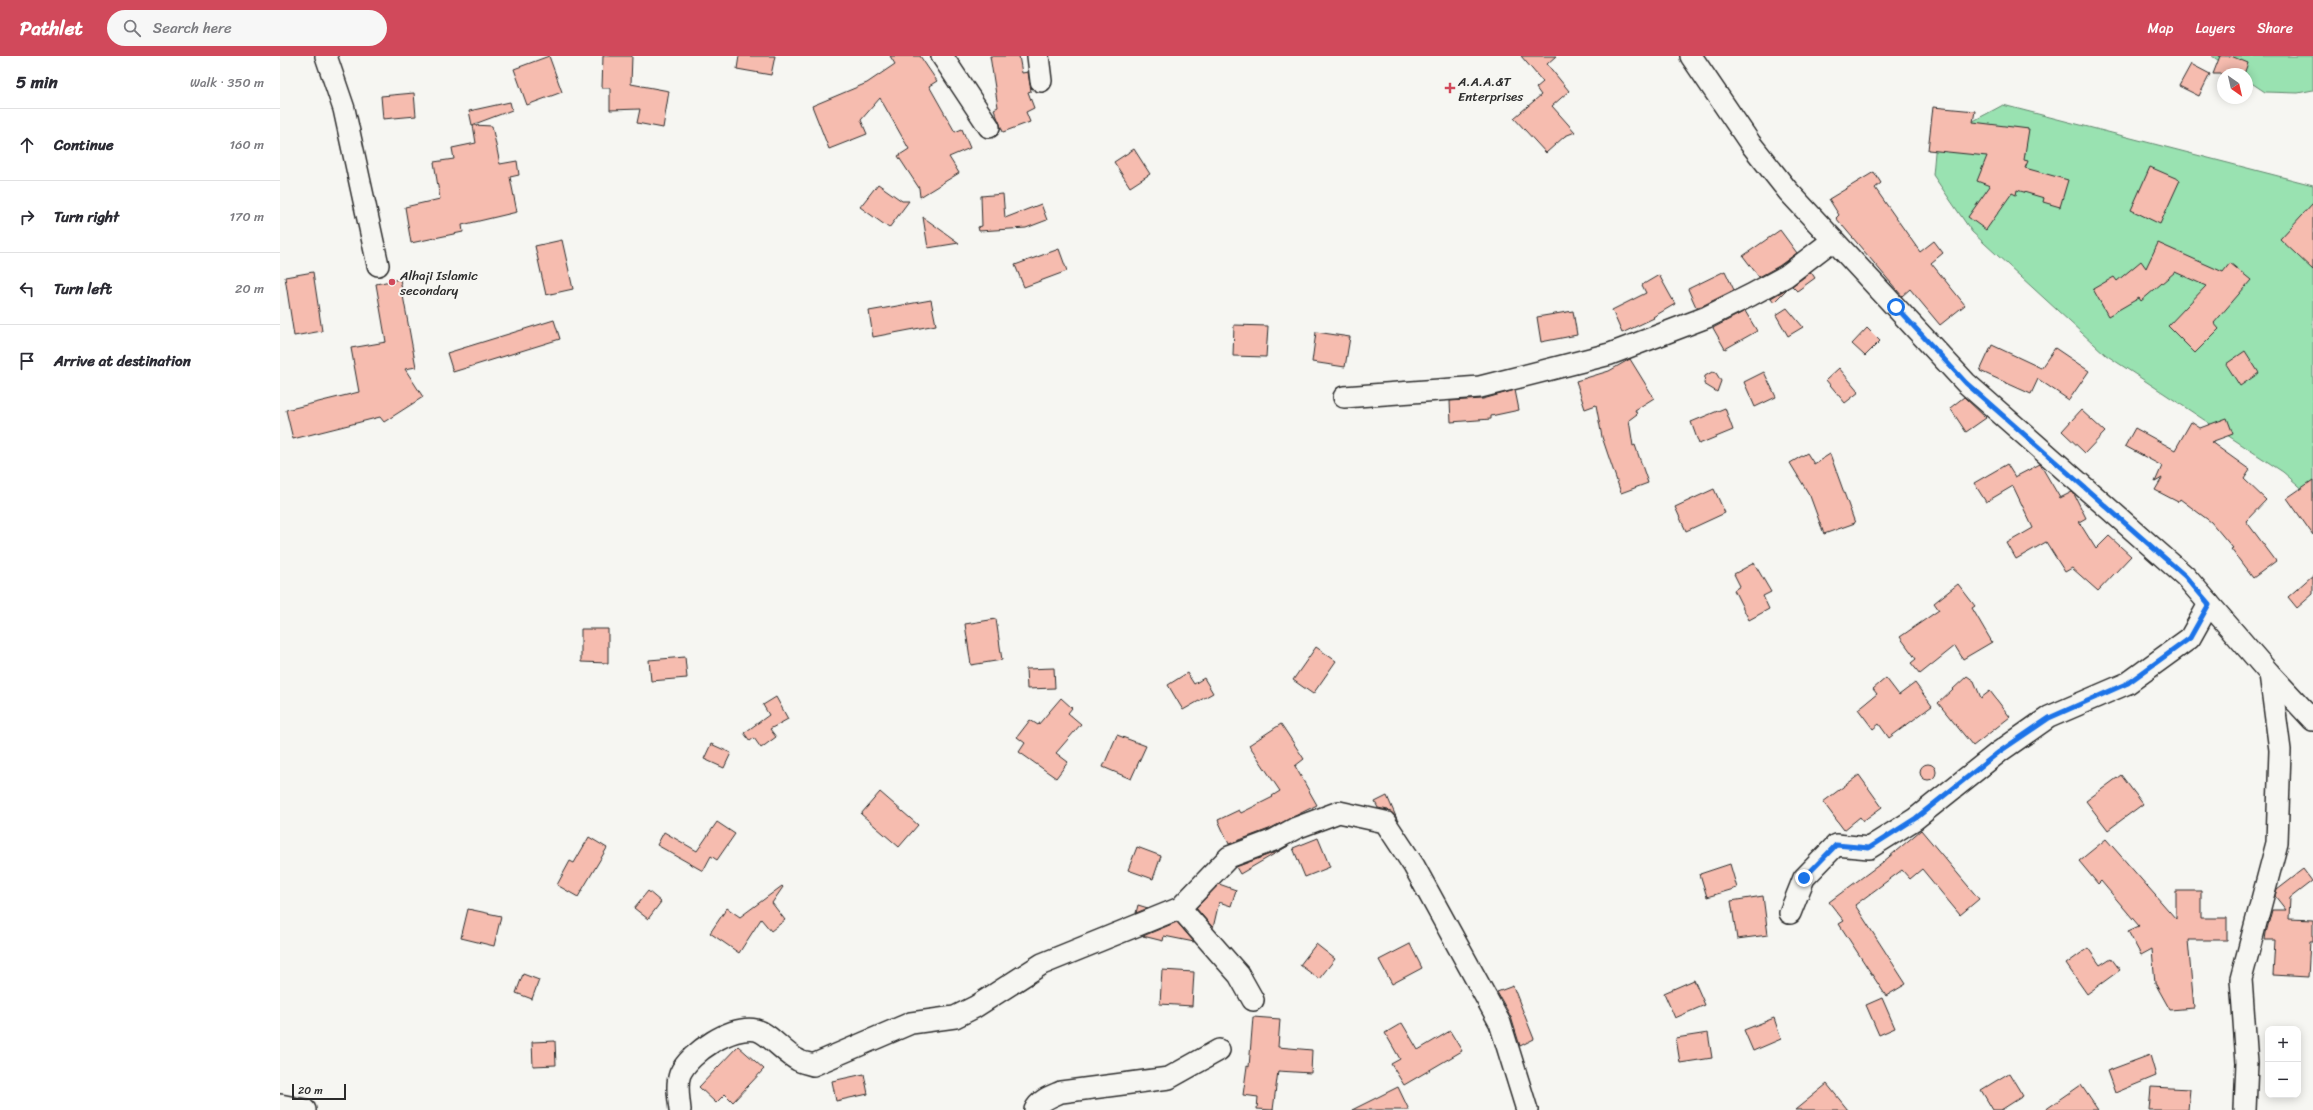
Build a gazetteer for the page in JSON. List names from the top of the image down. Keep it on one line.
{"places":{"health":["A.A.A.&T Enterprises"],"other":["Alhaji Islamic secondary"]},"scale_bar":"20 m","north":"bottom right","page":{"header":"Pathlet","search":"Search here","nav":["Map","Layers","Share"],"heading":["5 min","Walk · 350 m"],"list":[["Continue","160 m"],["Turn right","170 m"],["Turn left","20 m"],"Arrive at destination"],"map_buttons":["+","−"],"scale":"20 m"}}
